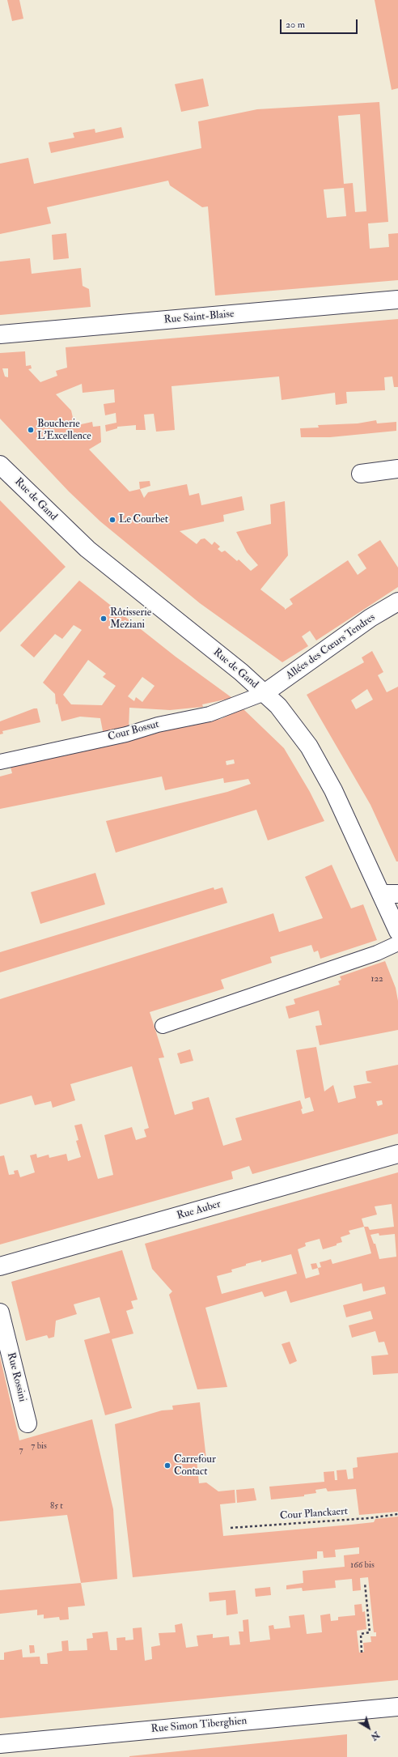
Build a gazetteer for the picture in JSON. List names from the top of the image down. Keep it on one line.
{"streets":{"street":["Rue Saint-Blaise","Rue de Gand","Allées des Cœurs Tendres","Rue Auber","Rue Rossini","Rue Simon Tiberghien"],"lane":["Cour Bossut"],"path":["Cour Planckaert"]},"crossings":[["Rue de Gand","Allées des Cœurs Tendres"],["Rue de Gand","Cour Bossut"],["Allées des Cœurs Tendres","Cour Bossut"]],"places":["Boucherie L'Excellence","Le Courbet","Rôtisserie Meziani","Carrefour Contact"],"house_numbers":["122","7 bis","7","85 t","166 bis"],"scale_bar":"20 m","north":"bottom right"}
